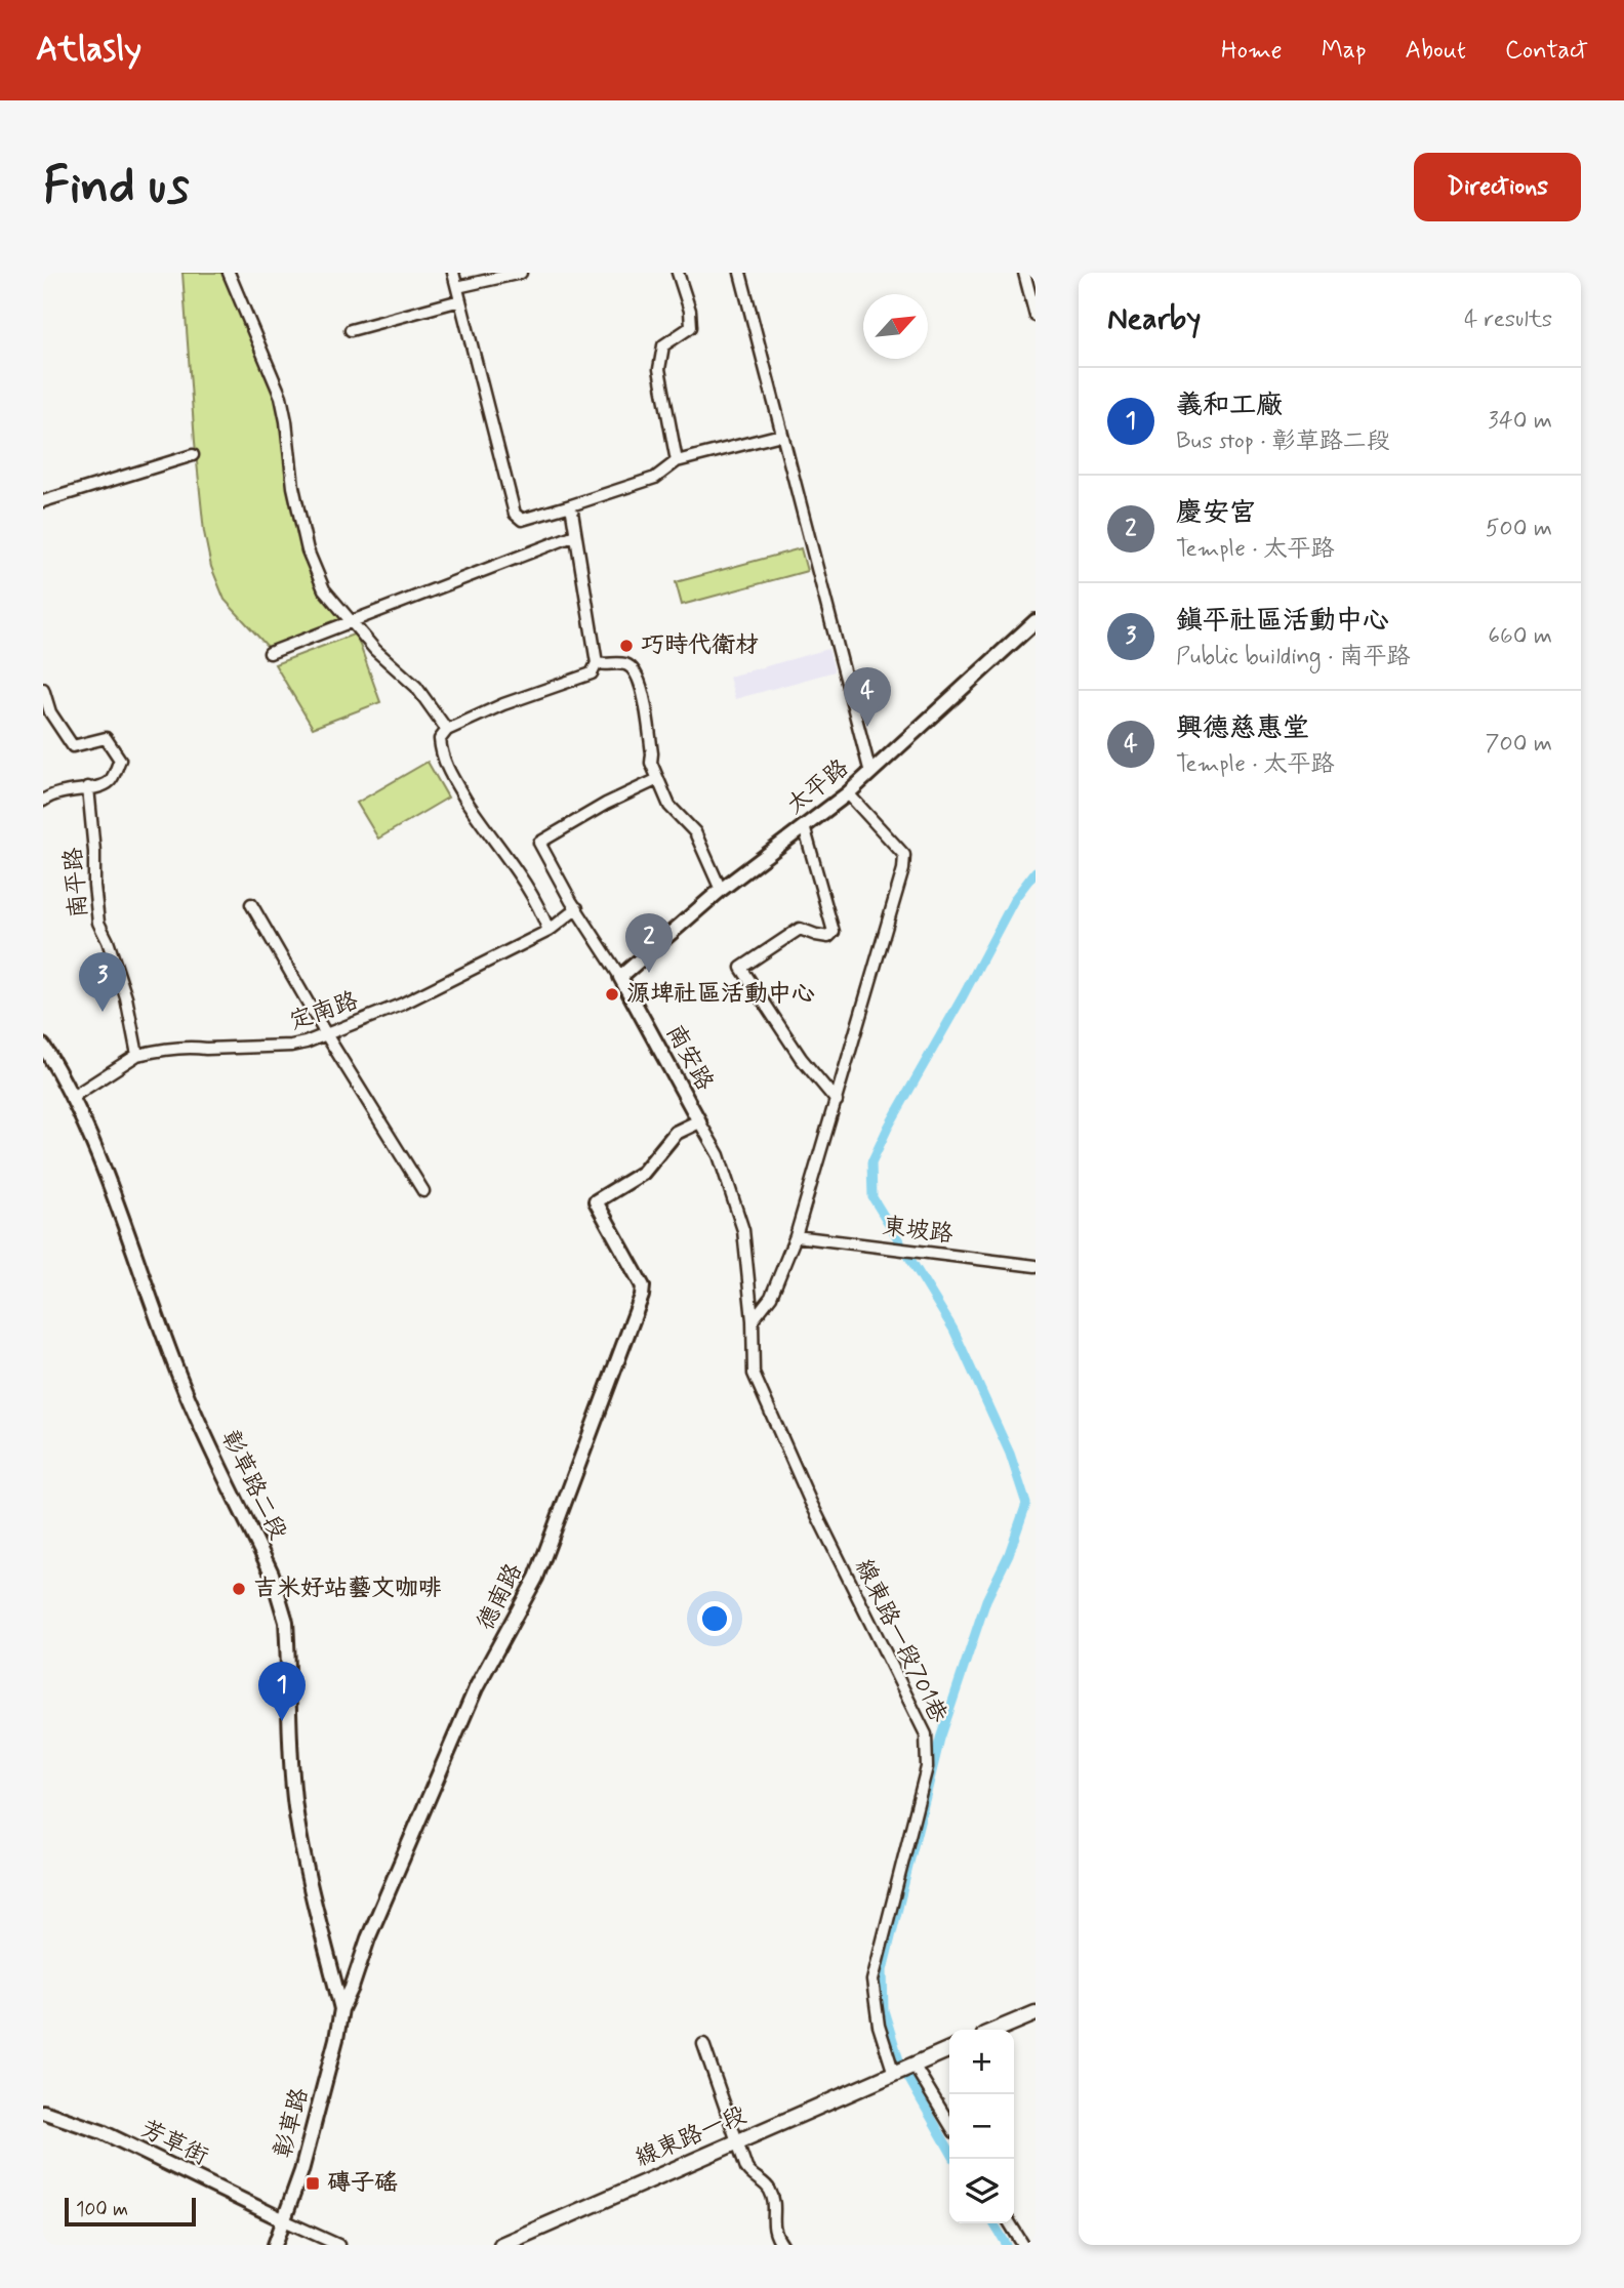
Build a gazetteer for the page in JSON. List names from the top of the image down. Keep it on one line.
{"streets":{"main road":["線東路一段"],"street":["太平路","南平路","定南路","南安路","東坡路","彰草路二段","德南路","線東路一段701巷","彰草路","芳草街"]},"crossings":[["太平路","南安路"],["南平路","定南路"],["定南路","彰草路二段"],["南安路","德南路"],["南安路","線東路一段701巷"],["彰草路二段","德南路"],["彰草路二段","彰草路"],["德南路","線東路一段701巷"],["德南路","彰草路"],["線東路一段701巷","線東路一段"],["彰草路","芳草街"]],"places":{"other":["巧時代衛材","源埤社區活動中心","吉米好站藝文咖啡"],"transit":["磚子磘"]},"scale_bar":"100 m","north":"top right","page":{"header":"Atlasly","nav":["Home","Map","About","Contact"],"buttons":"Directions","title":"Find us","heading":["Nearby","4 results"],"list":[{"mark":"1","name":"義和工廠","note":"Bus stop · 彰草路二段","value":"340 m"},{"mark":"2","name":"慶安宮","note":"Temple · 太平路","value":"500 m"},{"mark":"3","name":"鎮平社區活動中心","note":"Public building · 南平路","value":"660 m"},{"mark":"4","name":"興德慈惠堂","note":"Temple · 太平路","value":"700 m"}],"pins":["4","2","3","1"],"map_buttons":["+","−"],"scale":"100 m"}}
